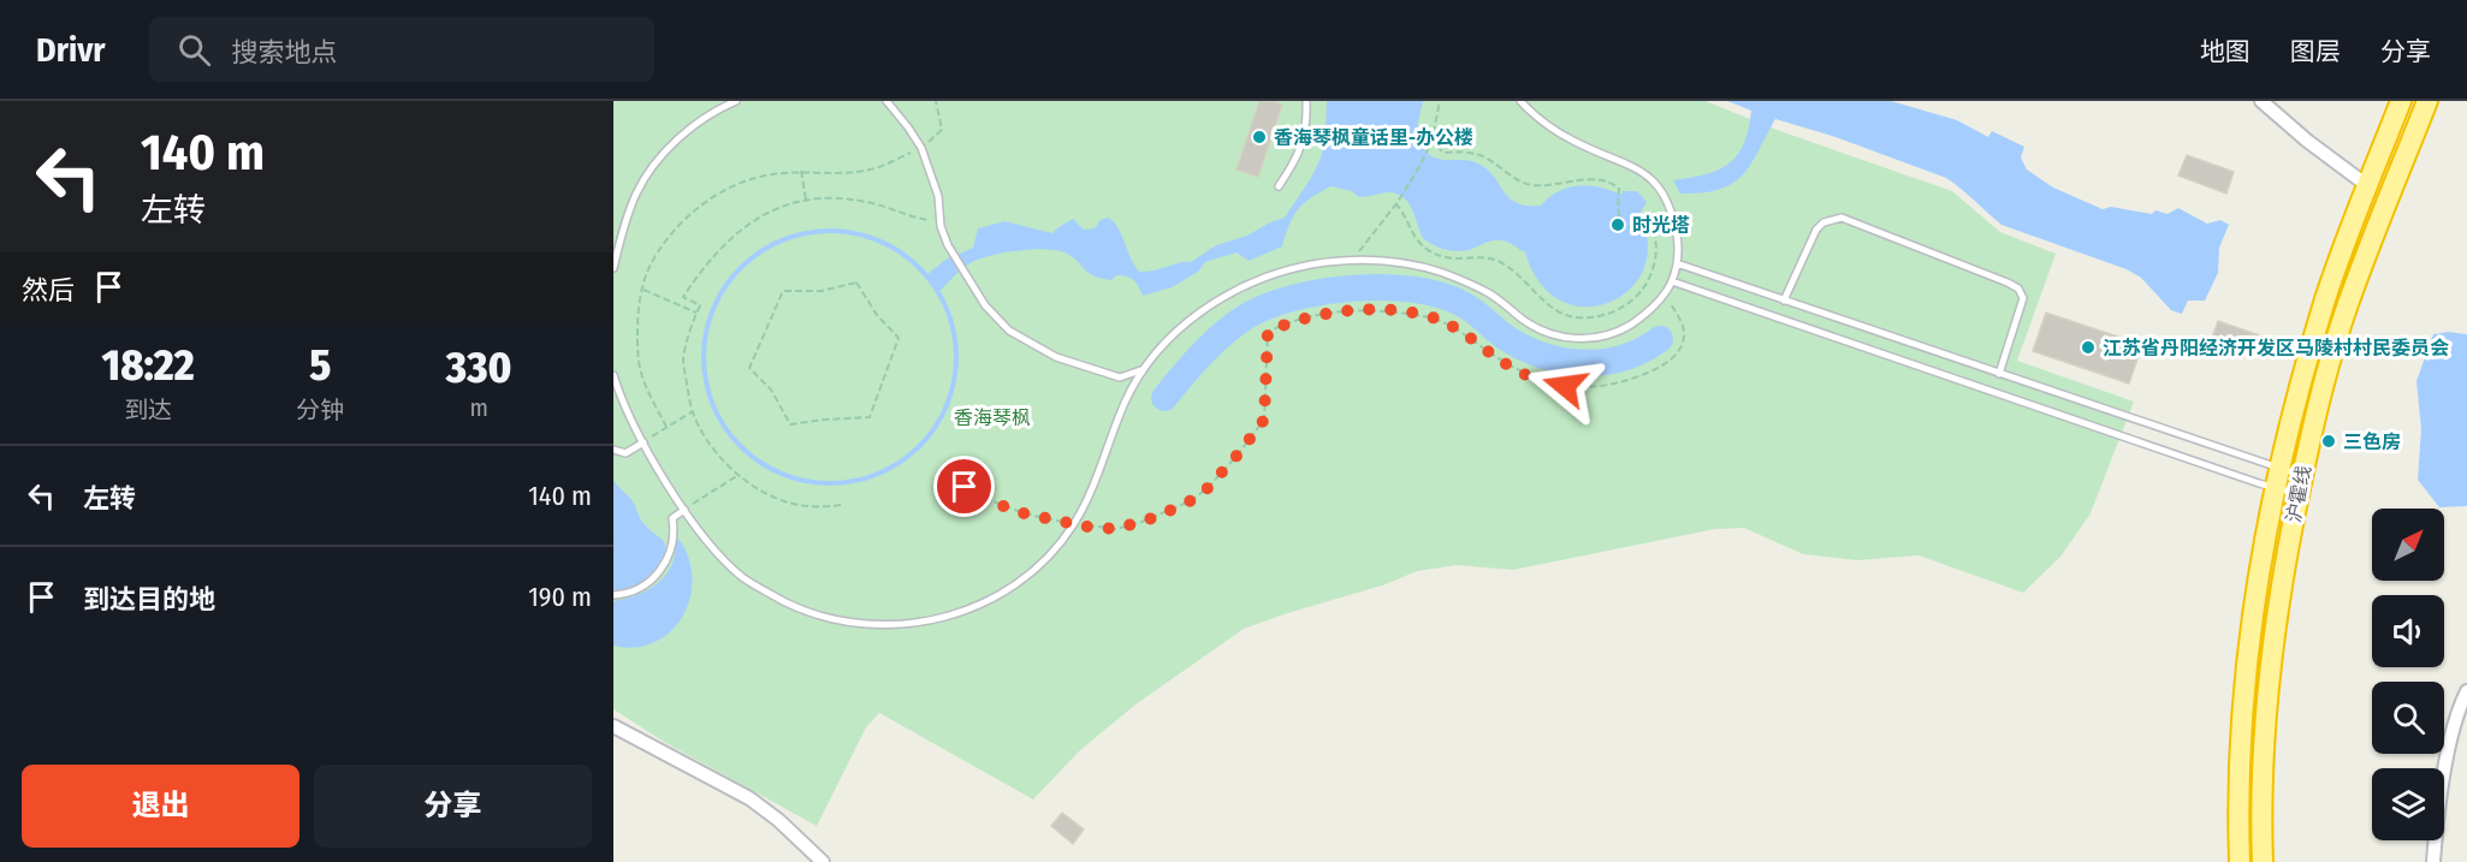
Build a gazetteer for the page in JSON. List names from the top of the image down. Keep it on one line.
{"streets":{"highway":["沪霍线"]},"parks":["香海琴枫"],"places":["香海琴枫童话里-办公楼","时光塔","江苏省丹阳经济开发区马陵村村民委员会","三色房"],"north":"top right","page":{"header":"Drivr","search":"搜索地点","nav":["地图","图层","分享"],"turn":["140 m","左转"],"then":"然后","eta":["18:22","到达","5","分钟","330","m"],"list":[{"name":"左转","value":"140 m"},{"name":"到达目的地","value":"190 m"}],"buttons":["退出","分享"]}}
